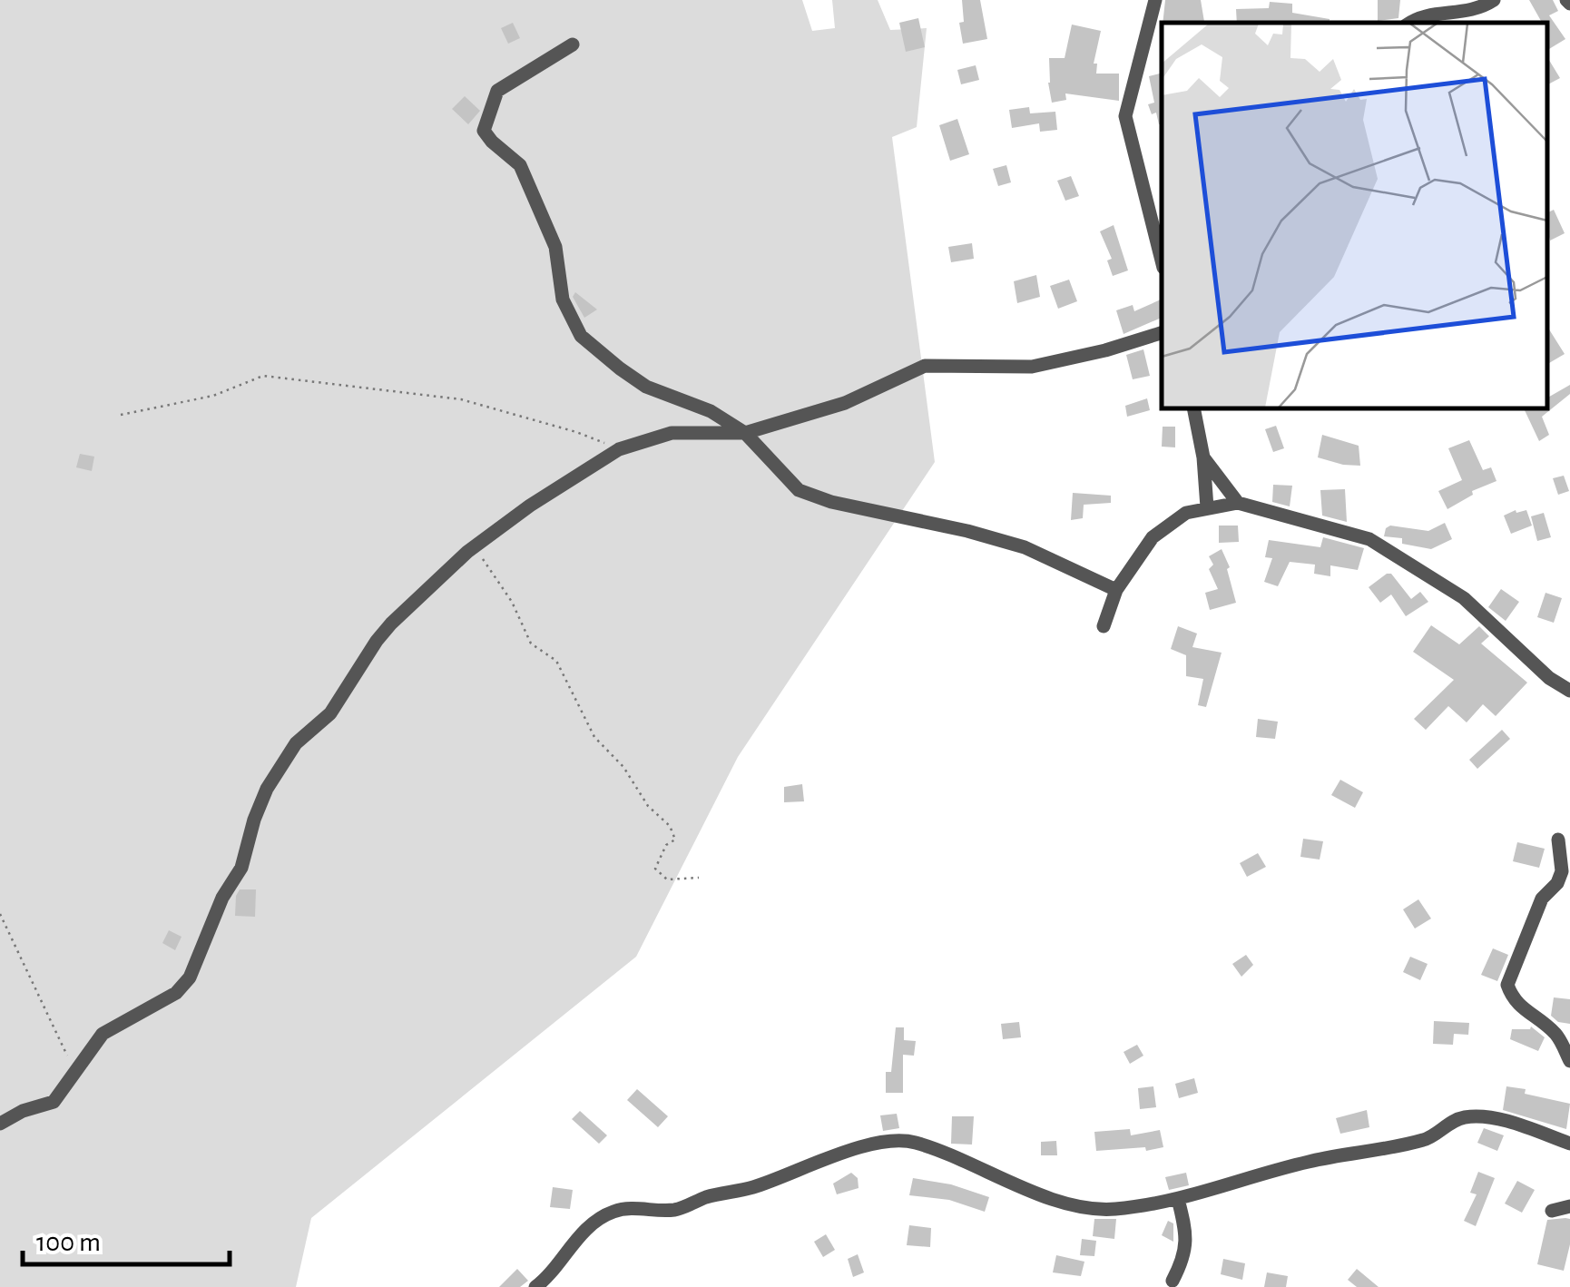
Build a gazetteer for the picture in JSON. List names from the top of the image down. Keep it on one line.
{"scale_bar":"100 m"}
